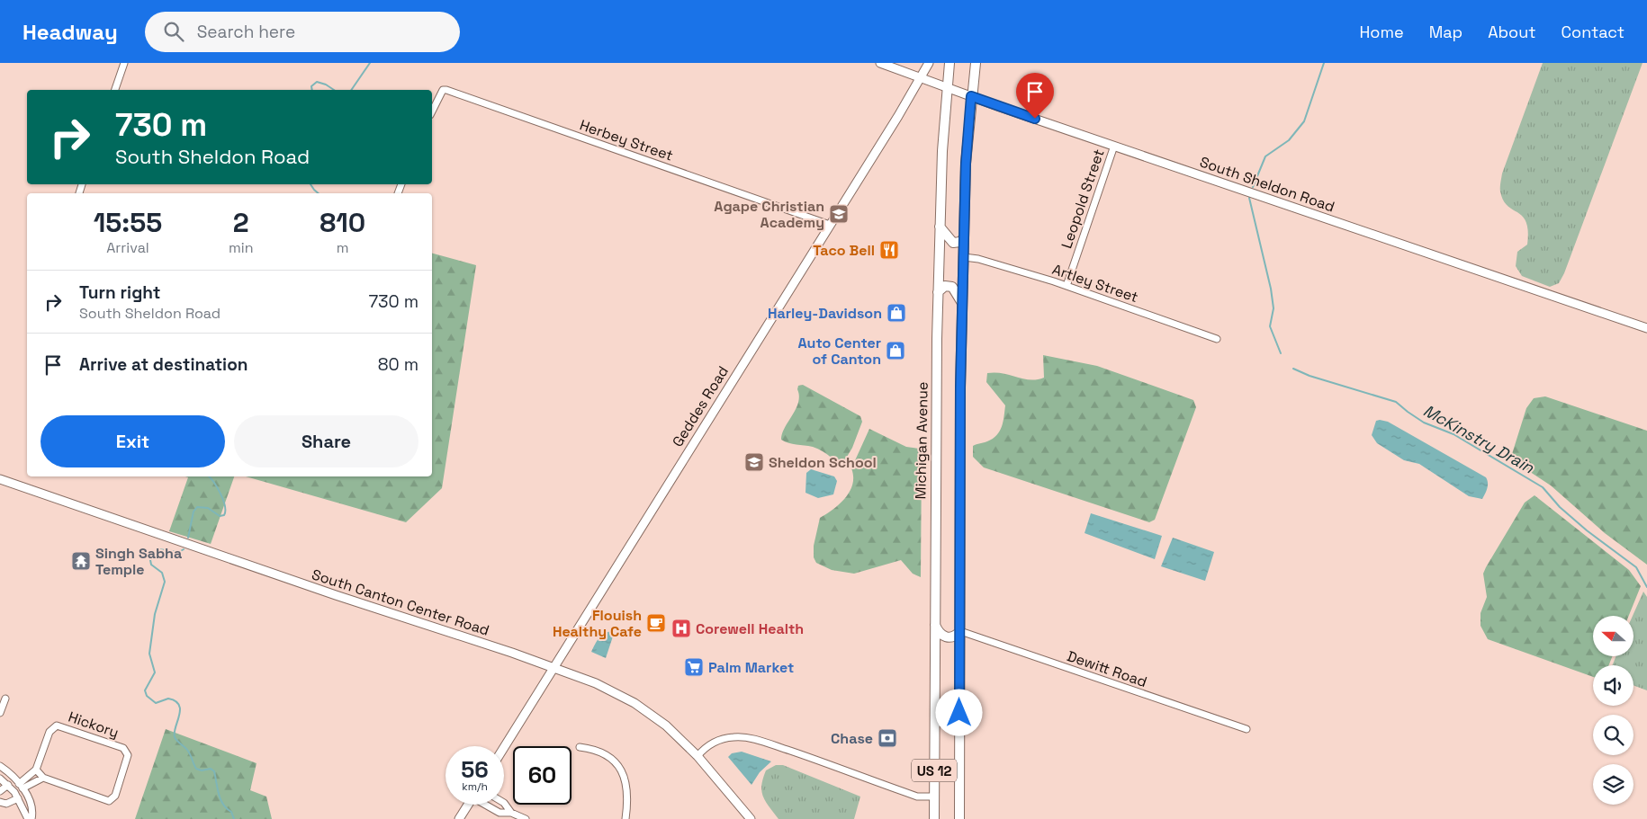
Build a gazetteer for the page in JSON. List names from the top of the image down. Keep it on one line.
{"streets":{"main road":["South Sheldon Road","Geddes Road","Michigan Avenue","South Canton Center Road","US 12"],"street":["Herbey Street","Leopold Street","Artley Street","Dewitt Road","Hickory"]},"crossings":[["Herbey Street","Geddes Road"],["South Sheldon Road","Leopold Street"],["South Sheldon Road","Geddes Road"],["South Sheldon Road","Michigan Avenue"],["South Sheldon Road","US 12"],["Leopold Street","Artley Street"],["Artley Street","US 12"],["Geddes Road","South Canton Center Road"],["Dewitt Road","US 12"]],"water":["McKinstry Drain"],"places":{"school or university":["Agape Christian Academy","Sheldon School"],"restaurant":["Taco Bell"],"shop":["Harley-Davidson","Auto Center of Canton"],"temple":["Singh Sabha Temple"],"cafe":["Flouish Healthy Cafe"],"hospital":["Corewell Health"],"supermarket":["Palm Market"],"bank":["Chase"]},"north":"left","page":{"header":"Headway","search":"Search here","nav":["Home","Map","About","Contact"],"turn":["730 m","South Sheldon Road"],"eta":["15:55","Arrival","2","min","810","m"],"list":[{"name":"Turn right","note":"South Sheldon Road","value":"730 m"},{"name":"Arrive at destination","value":"80 m"}],"buttons":["Exit","Share"],"speed":"56 km/h","limit":"60"}}
